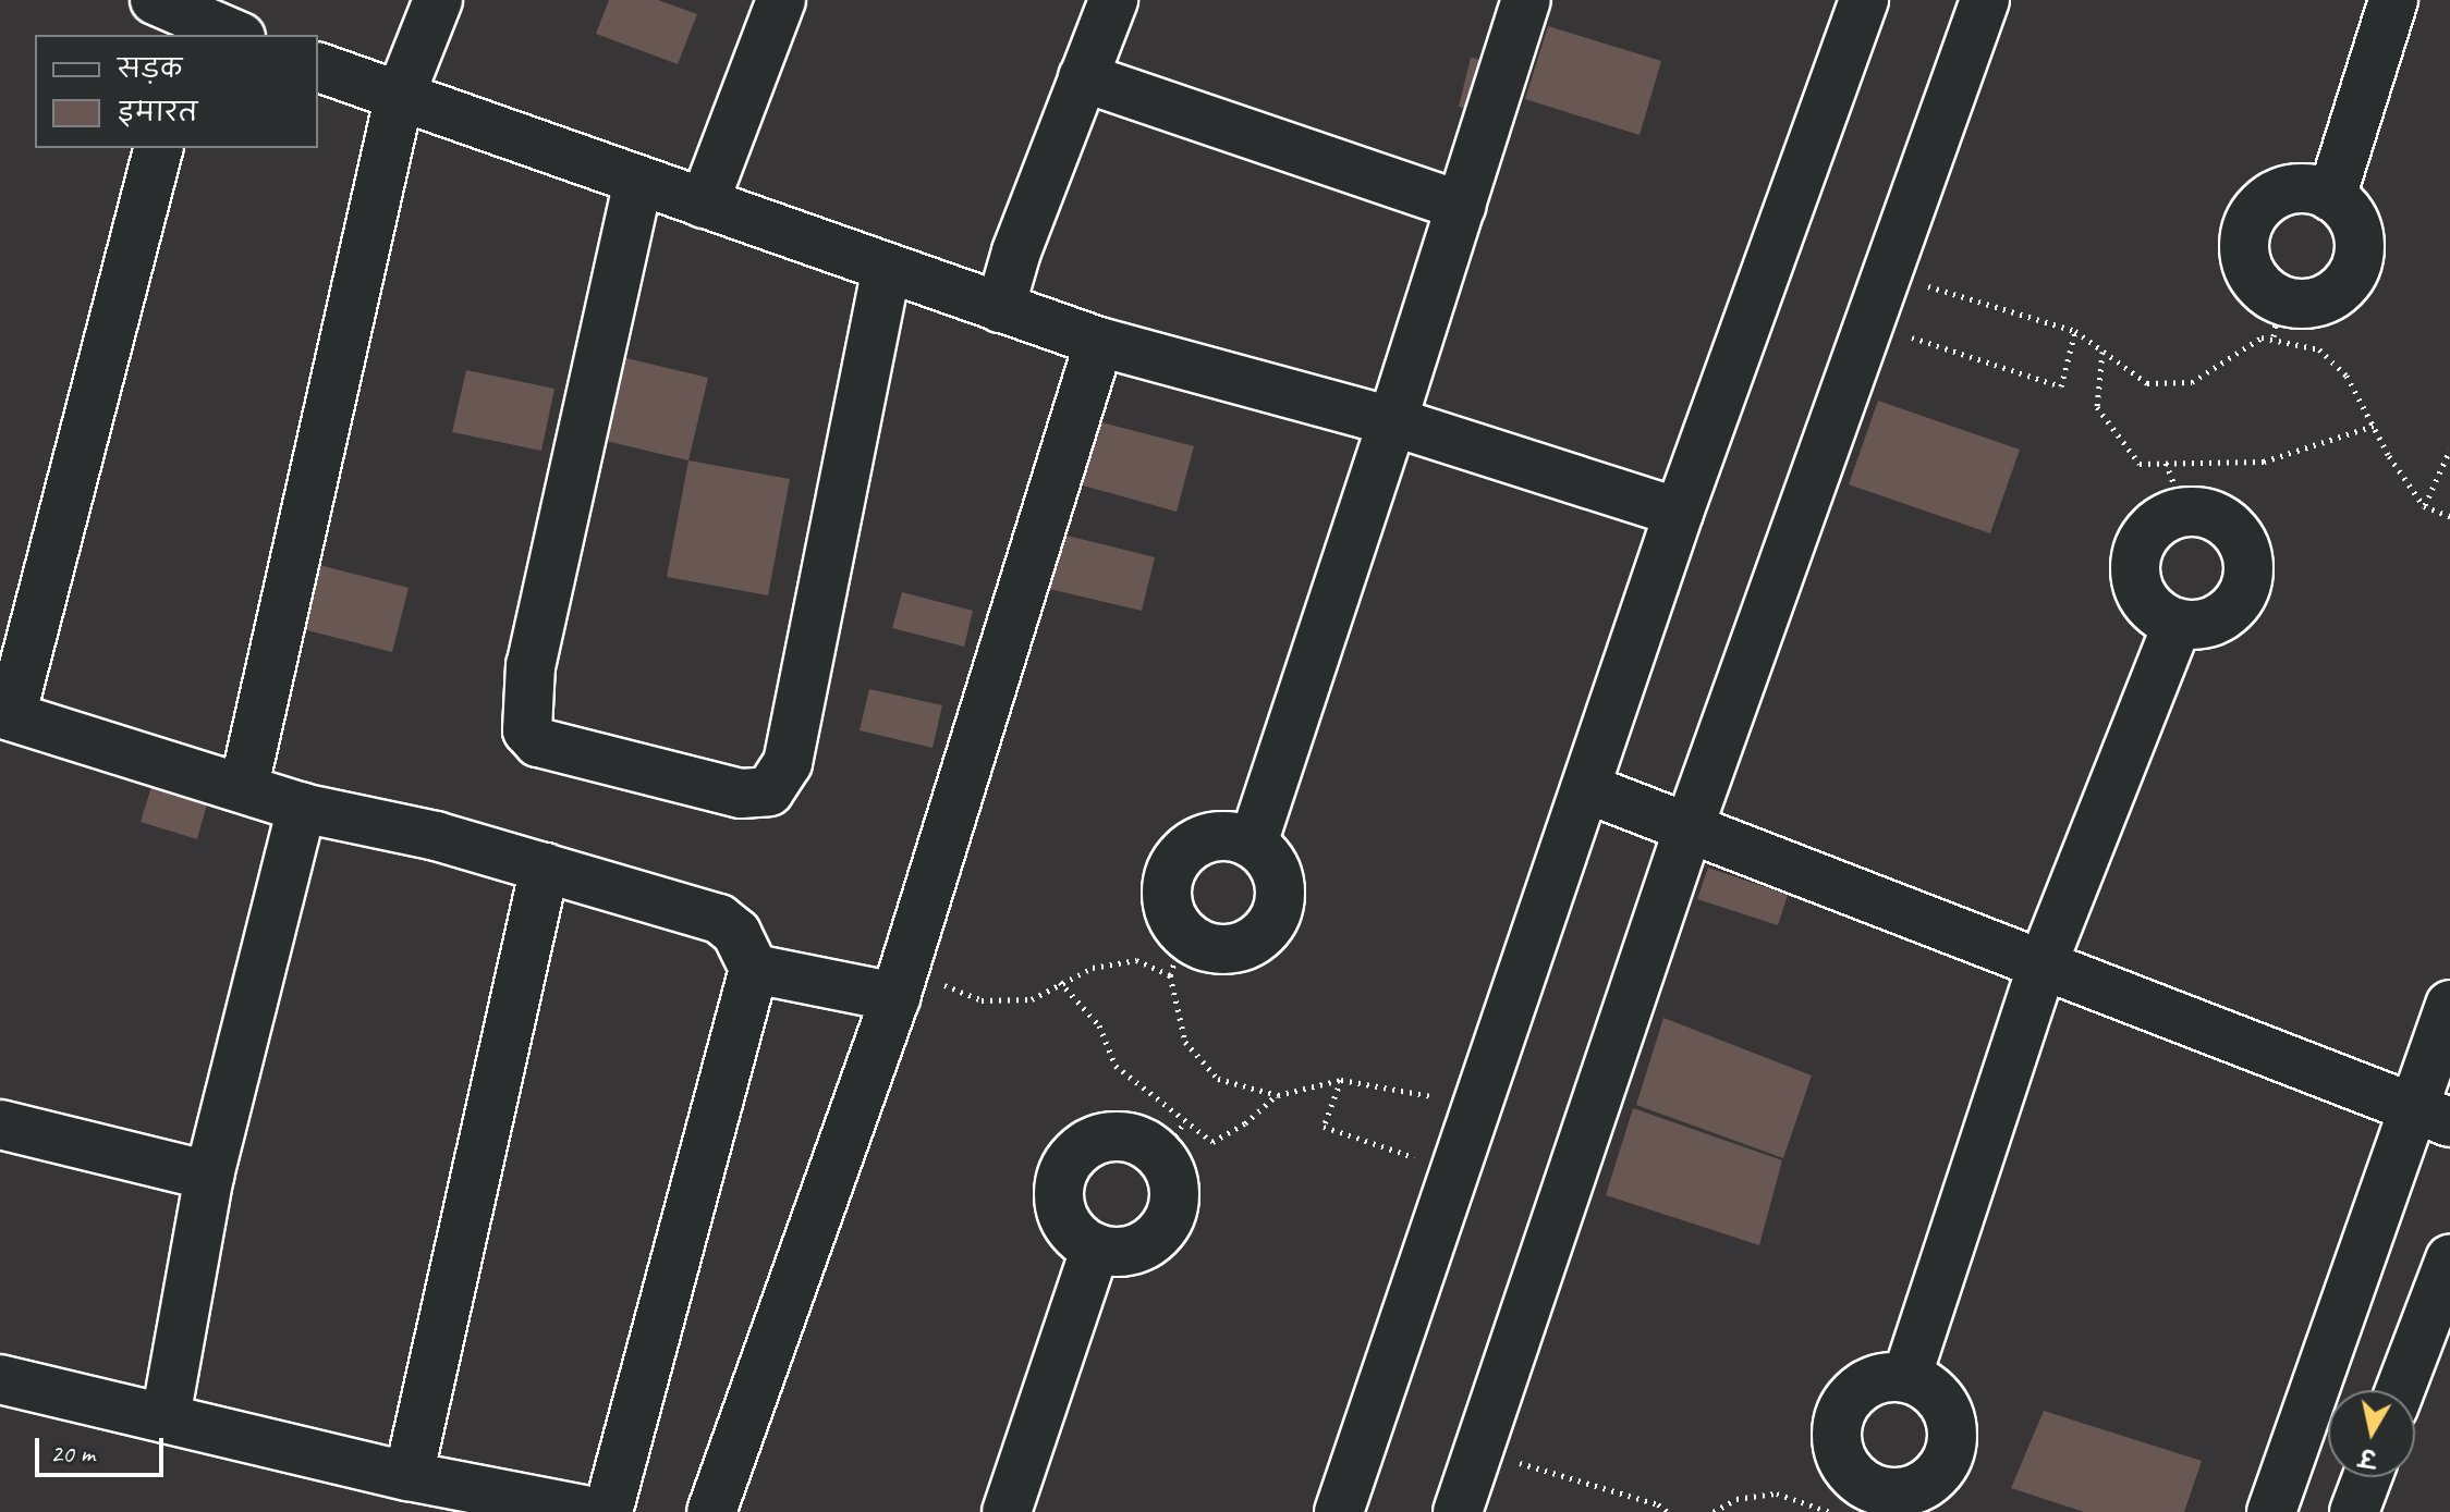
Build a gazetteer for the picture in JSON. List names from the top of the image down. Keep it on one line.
{"legend":["सड़क","इमारत"],"scale_bar":"20 m","north":"bottom"}
